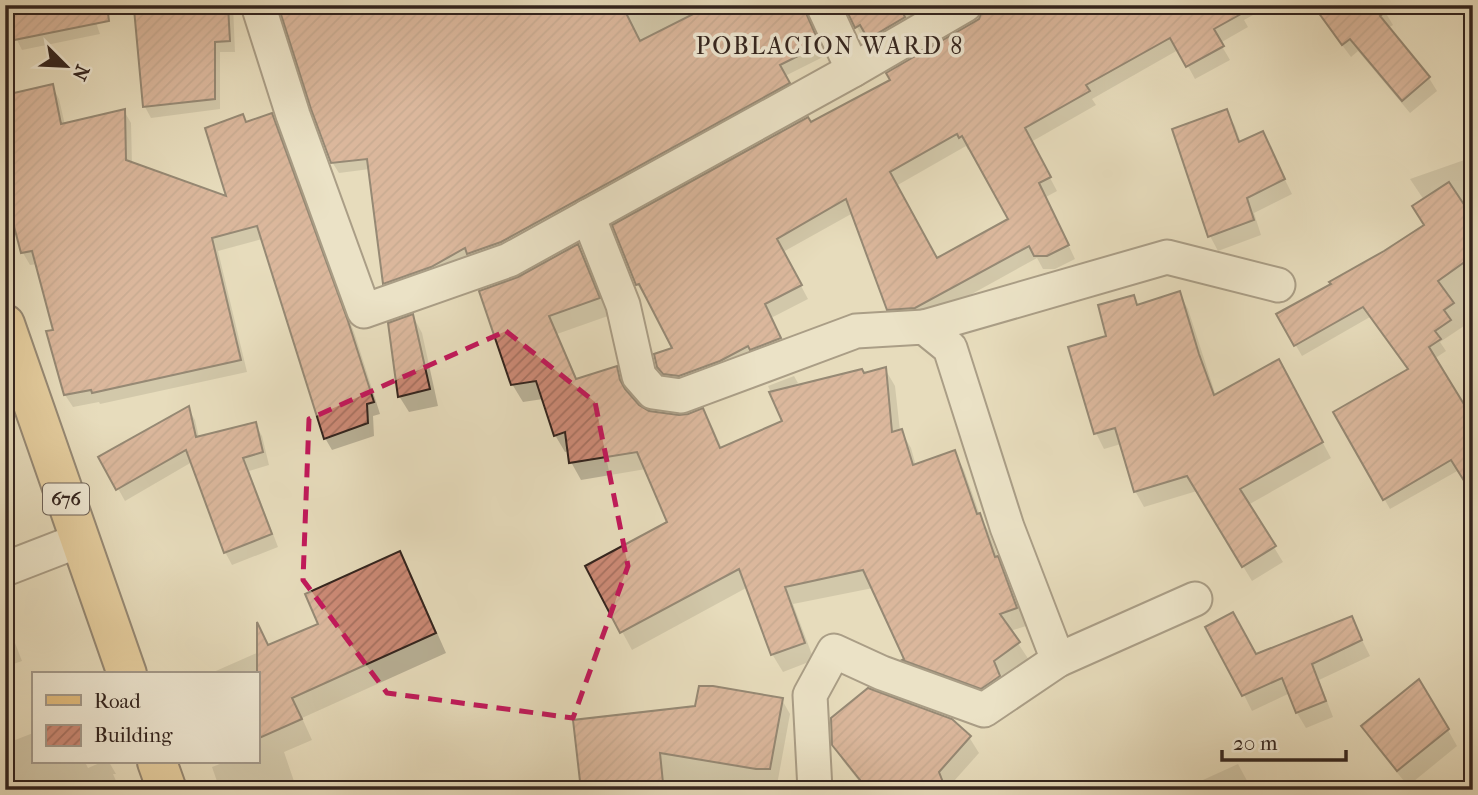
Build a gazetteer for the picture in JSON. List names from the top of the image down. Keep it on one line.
{"streets":{"main road":["676"]},"districts":["POBLACION WARD 8"],"legend":["Road","Building"],"scale_bar":"20 m","north":"bottom right"}
